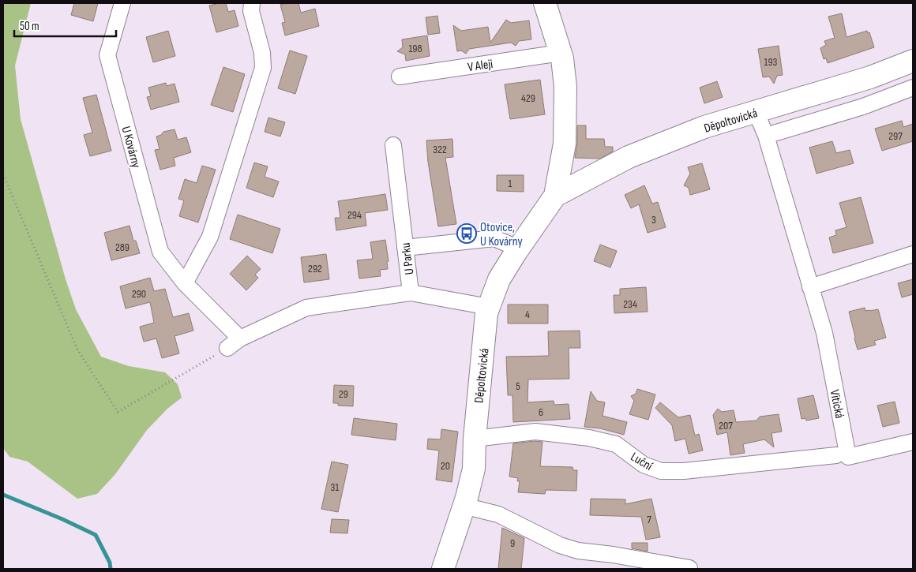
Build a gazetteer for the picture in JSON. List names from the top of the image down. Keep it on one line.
{"streets":{"street":["V Aleji","Děpoltovická","U Kovárny","U Parku","Vitická","Luční"]},"crossings":[["V Aleji","Děpoltovická"],["Děpoltovická","U Parku"],["Děpoltovická","Vitická"],["Děpoltovická","Luční"]],"places":{"bus stop":["Otovice, U Kovárny"]},"house_numbers":["198","193","429","297","322","1","294","3","289","292","290","234","4","5","29","6","207","20","31","7","9"],"scale_bar":"50 m"}
